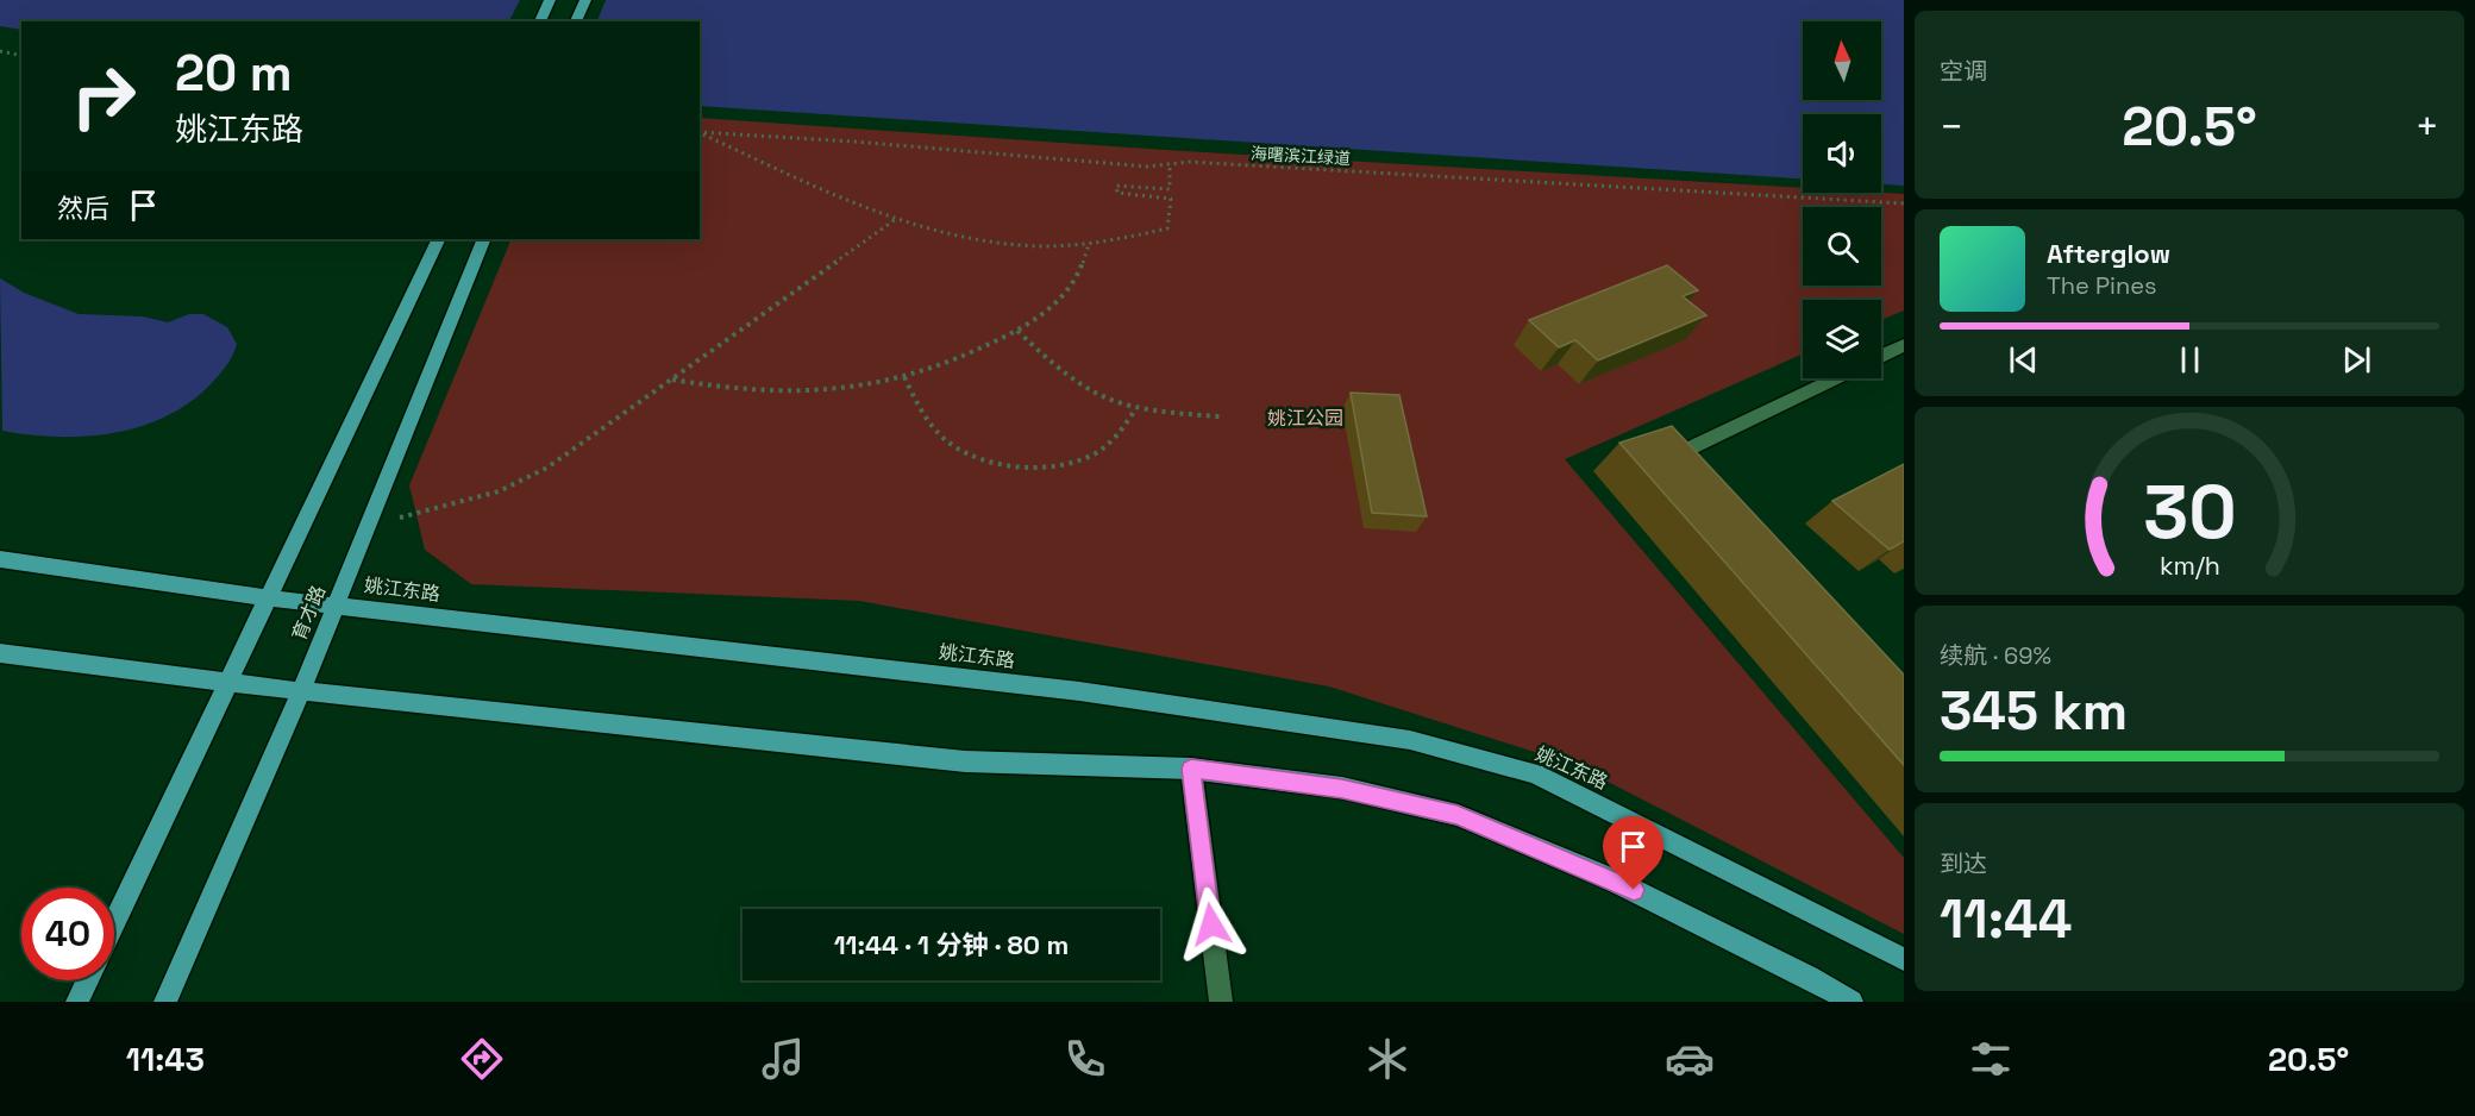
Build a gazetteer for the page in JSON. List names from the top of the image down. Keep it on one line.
{"streets":{"main road":["姚江东路","育才路"],"path":["海曙滨江绿道"]},"crossings":[["姚江东路","育才路"]],"parks":["姚江公园"],"north":"top","page":{"tile":["空调",["续航 · 69%","345 km"],["到达","11:44"]],"turn":["20 m","姚江东路"],"heat":["−","20.5°","+"],"then":"然后","song":["Afterglow","The Pines"],"limit":"40","trip":"11:44 · 1 分钟 · 80 m","tabs":["11:43","20.5°"],"gauge":["30","km/h"]}}
